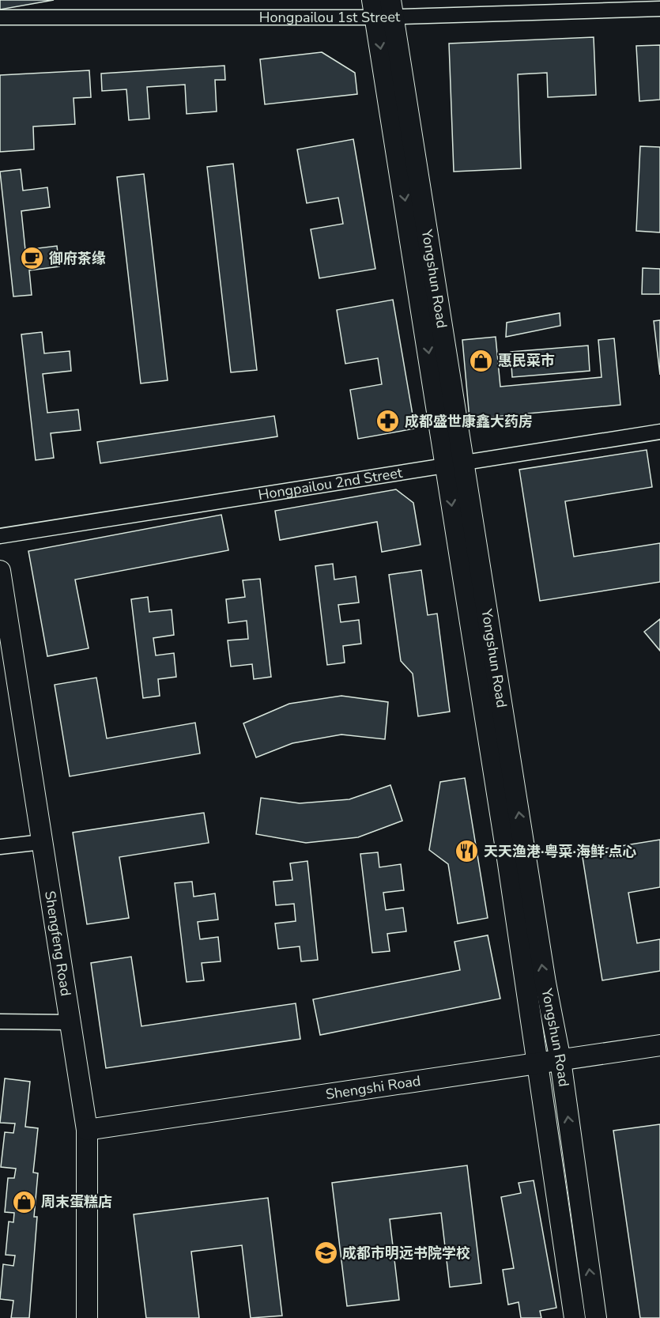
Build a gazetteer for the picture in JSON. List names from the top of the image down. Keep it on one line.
{"streets":{"main road":["Yongshun Road","Shengfeng Road","Shengshi Road"],"street":["Hongpailou 1st Street","Hongpailou 2nd Street"]},"crossings":[["Hongpailou 1st Street","Yongshun Road"],["Yongshun Road","Hongpailou 2nd Street"],["Yongshun Road","Shengshi Road"],["Shengfeng Road","Shengshi Road"]],"places":{"cafe":["御府茶缘"],"shop":["惠民菜市","周末蛋糕店"],"pharmacy":["成都盛世康鑫大药房"],"restaurant":["天天渔港·粤菜·海鲜·点心"],"school or university":["成都市明远书院学校"]}}
